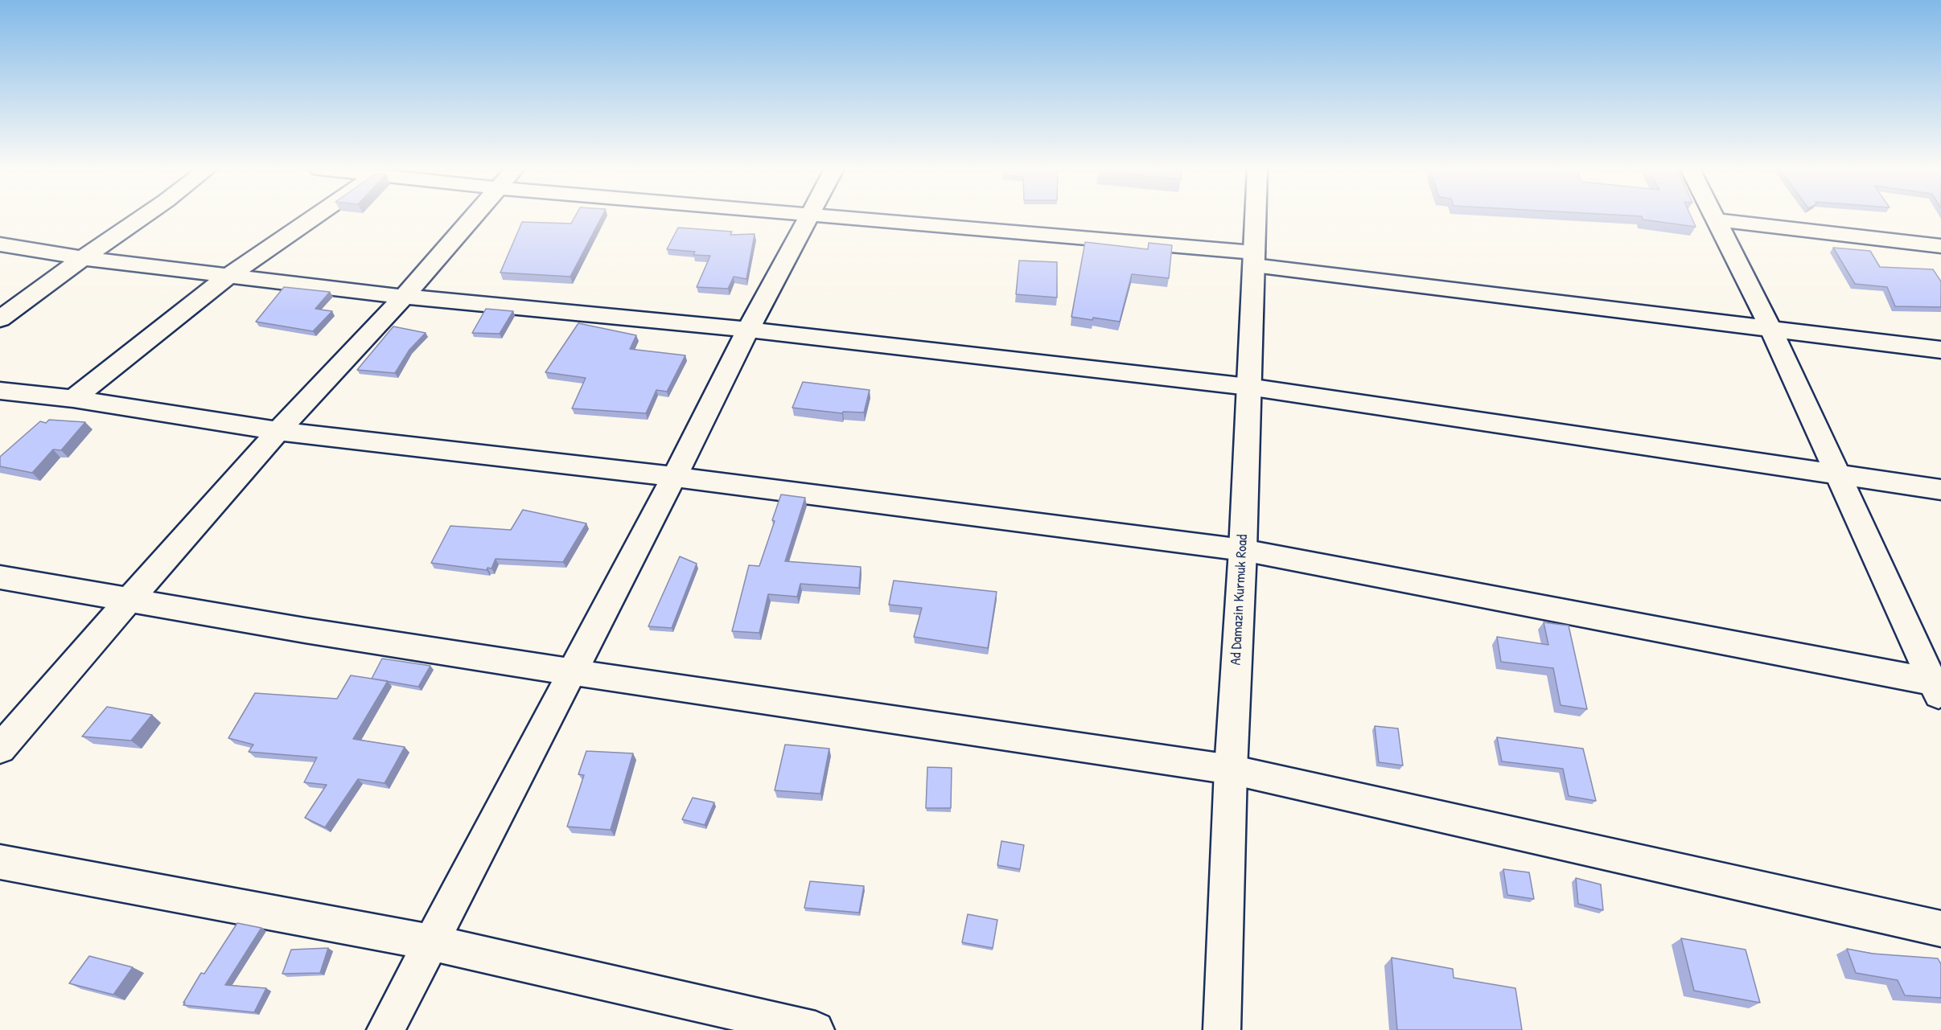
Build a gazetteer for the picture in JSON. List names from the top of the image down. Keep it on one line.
{"streets":{"main road":["Ad Damazin Kurmuk Road"]}}
